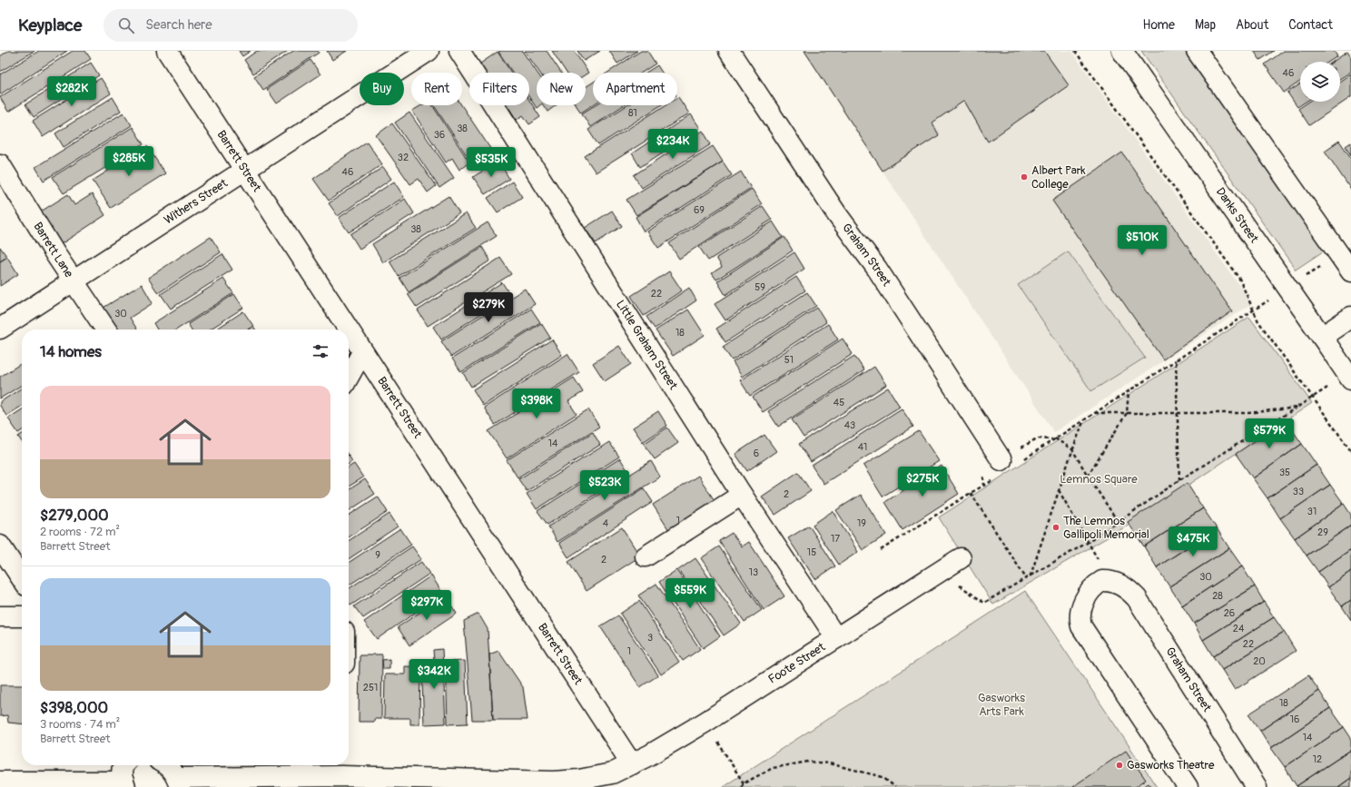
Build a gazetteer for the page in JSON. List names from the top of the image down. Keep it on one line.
{"streets":{"street":["Barrett Street","Withers Street","Danks Street","Barrett Lane","Graham Street","Little Graham Street","Foote Street"]},"crossings":[["Barrett Street","Withers Street"],["Barrett Street","Foote Street"],["Withers Street","Barrett Lane"],["Little Graham Street","Foote Street"]],"parks":["Lemnos Square","Gasworks Arts Park"],"places":["Albert Park College","The Lemnos Gallipoli Memorial","Gasworks Theatre"],"house_numbers":["46","81","38","36","32","46","69","38","59","22","30","18","51","45","43","14","41","6","35","33","2","31","1","4","19","29","17","15","9","2","13","30","28","26","24","3","22","1","20","251","18","16","14","12"],"page":{"header":"Keyplace","search":"Search here","nav":["Home","Map","About","Contact"],"chip":["Buy","Rent","Filters","New","Apartment"],"price":["$282K","$234K","$285K","$535K","$510K","$279K","$398K","$579K","$275K","$523K","$475K","$559K","$297K","$342K"],"heading":"14 homes","list":[{"name":"$279,000","note":"2 rooms · 72 m² · Barrett Street"},{"name":"$398,000","note":"3 rooms · 74 m² · Barrett Street"}]}}
